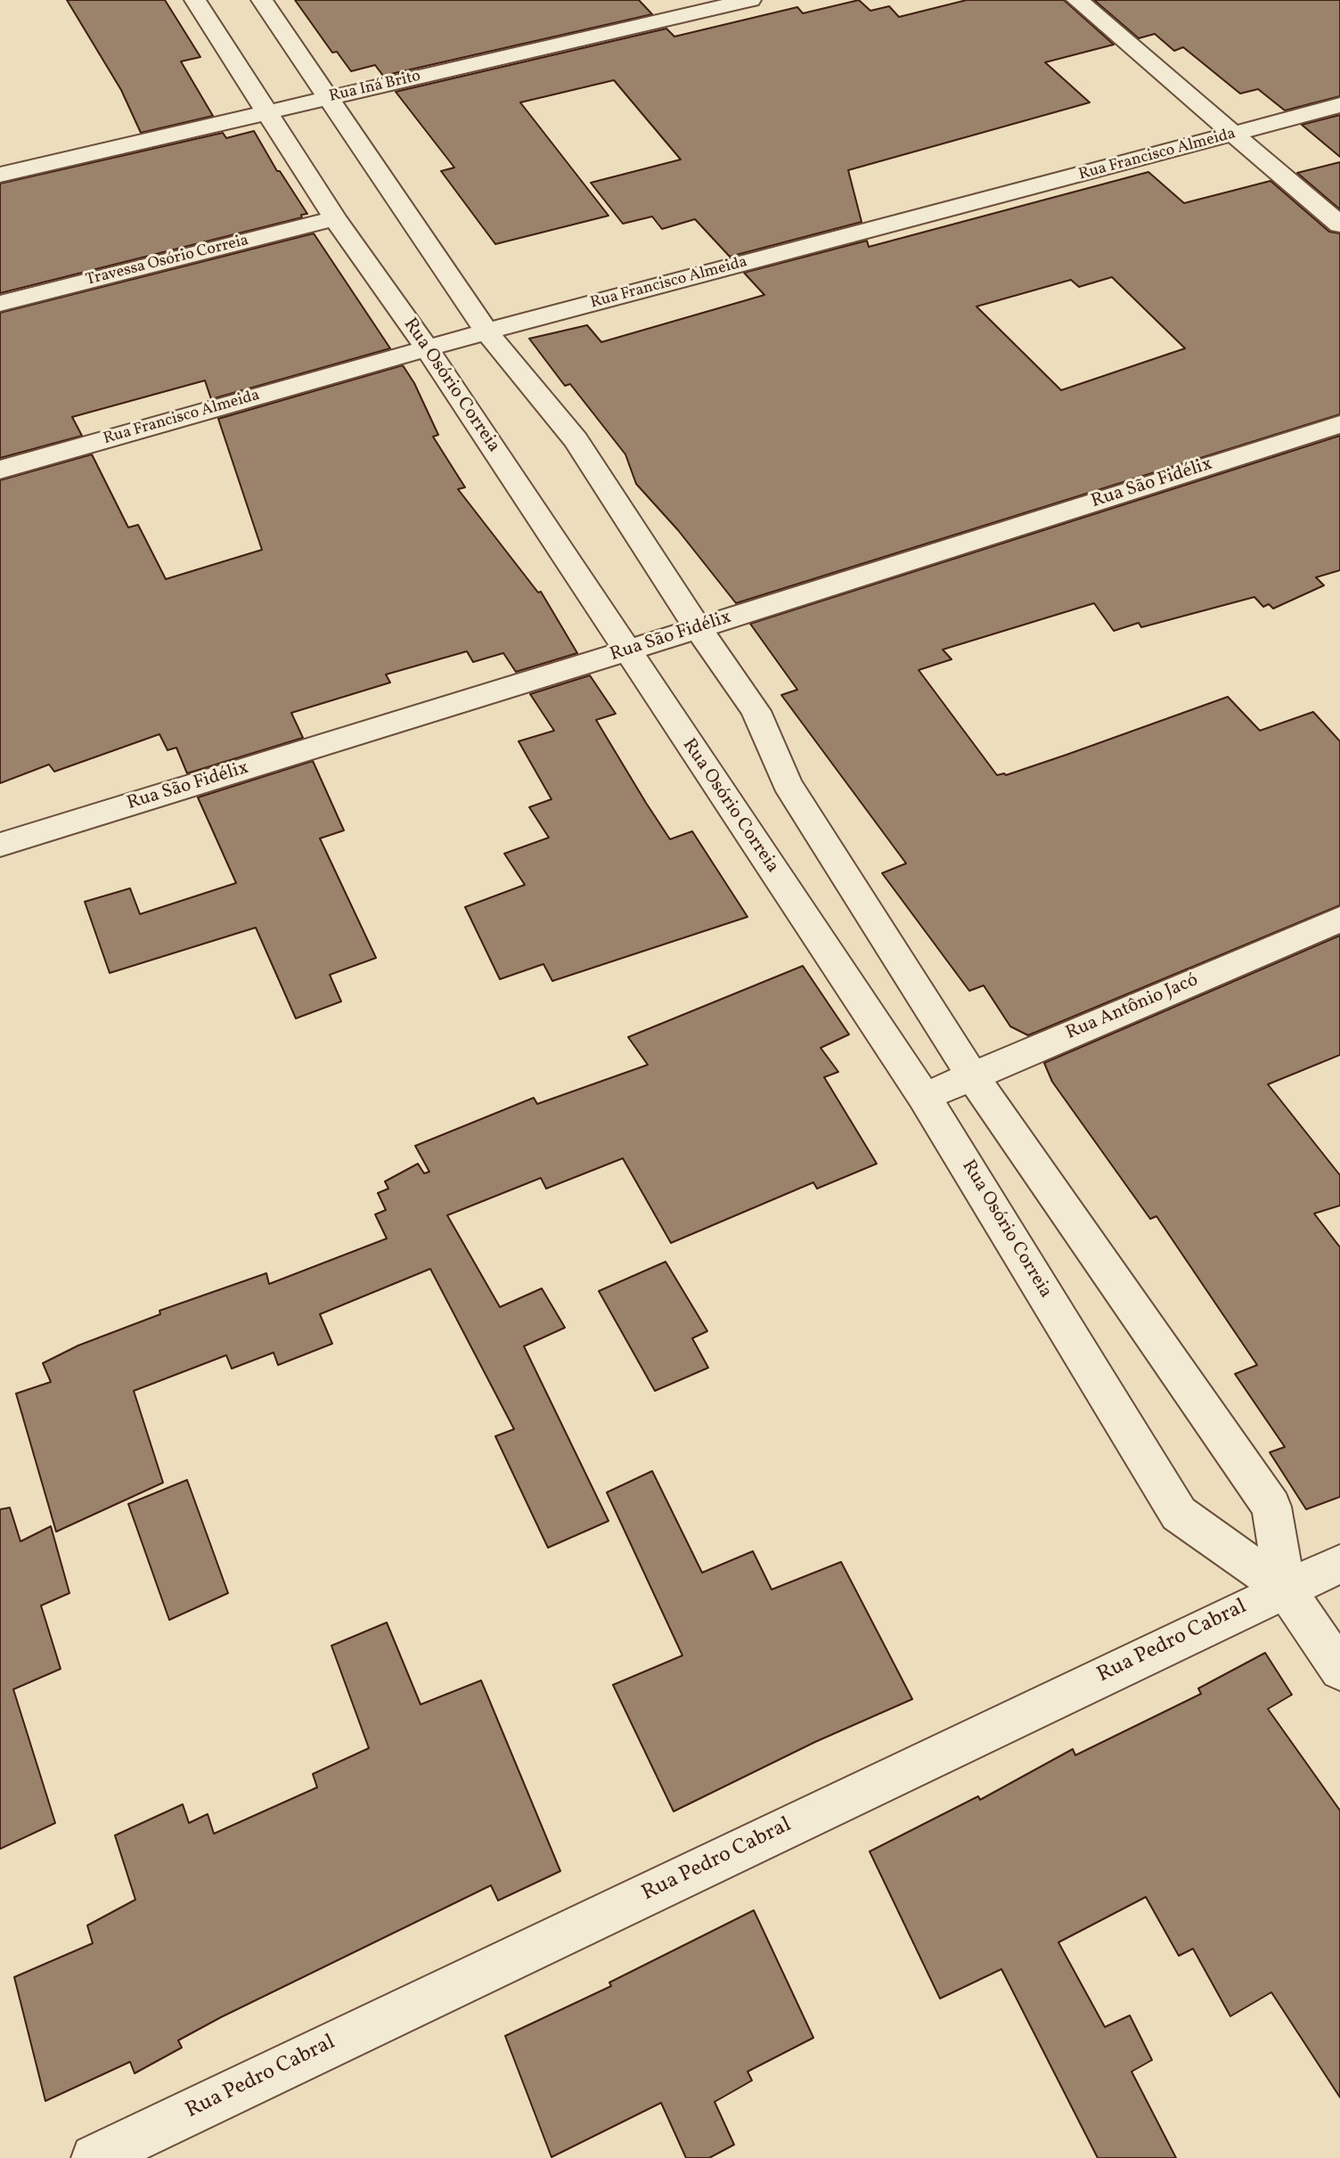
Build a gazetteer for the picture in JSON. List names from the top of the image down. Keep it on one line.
{"streets":{"street":["Rua Iná Brito","Rua Francisco Almeida","Travessa Osório Correia","Rua Osório Correia","Rua São Fidélix","Rua Antônio Jacó","Rua Pedro Cabral"]},"crossings":[["Rua Iná Brito","Rua Osório Correia"],["Rua Francisco Almeida","Rua Osório Correia"],["Travessa Osório Correia","Rua Osório Correia"],["Rua Osório Correia","Rua São Fidélix"],["Rua Osório Correia","Rua Antônio Jacó"],["Rua Osório Correia","Rua Pedro Cabral"]]}
